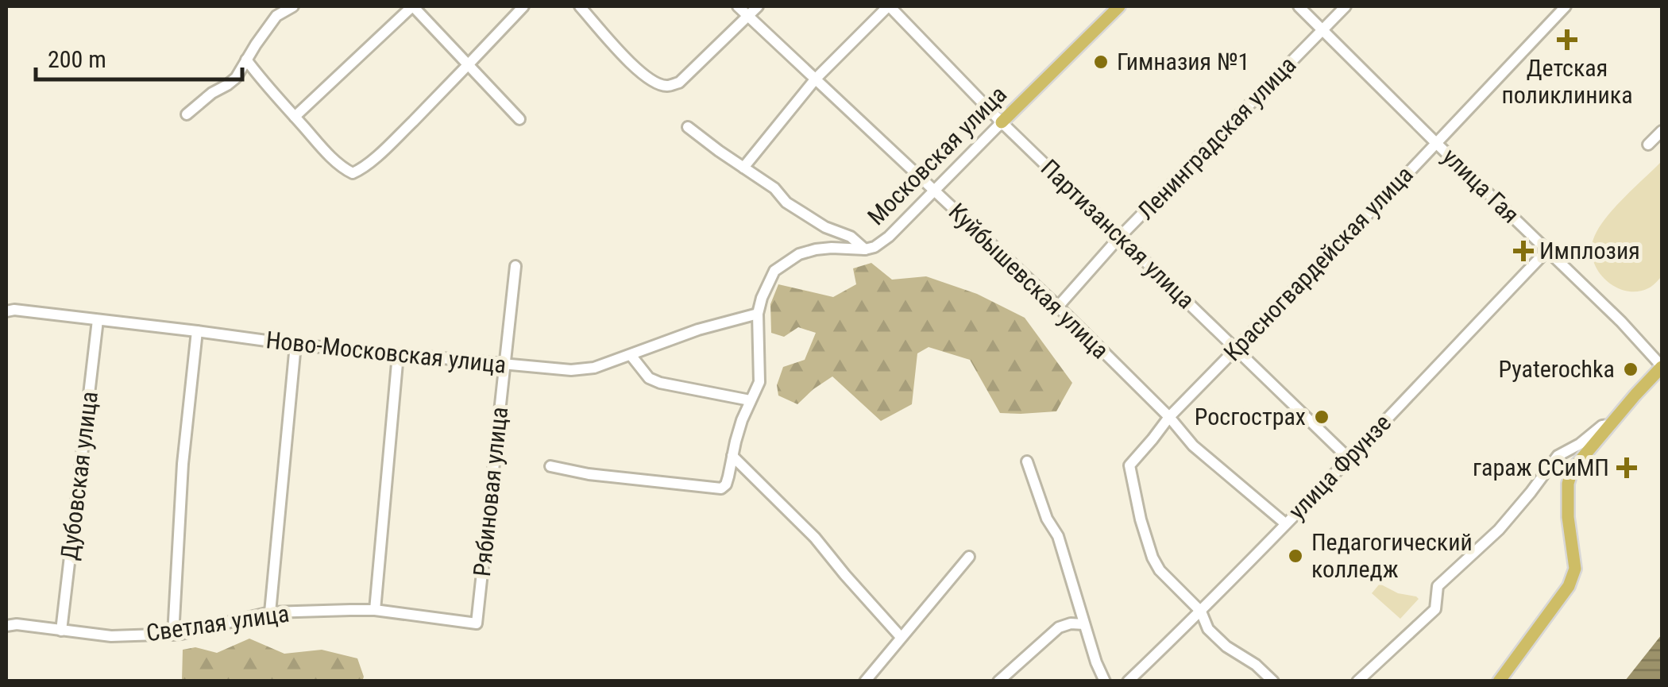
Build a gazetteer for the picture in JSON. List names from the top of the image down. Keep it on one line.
{"streets":{"main road":["Московская улица"],"street":["Ленинградская улица","улица Гая","Партизанская улица","Красногвардейская улица","Куйбышевская улица","Ново-Московская улица","улица Фрунзе","Дубовская улица","Рябиновая улица","Светлая улица"]},"crossings":[["Ленинградская улица","улица Гая"],["Ленинградская улица","Партизанская улица"],["Ленинградская улица","Куйбышевская улица"],["Московская улица","Партизанская улица"],["Московская улица","Куйбышевская улица"],["Московская улица","Ново-Московская улица"],["улица Гая","Красногвардейская улица"],["улица Гая","улица Фрунзе"],["Партизанская улица","Красногвардейская улица"],["Партизанская улица","улица Фрунзе"],["Красногвардейская улица","Куйбышевская улица"],["Красногвардейская улица","улица Фрунзе"],["Куйбышевская улица","улица Фрунзе"],["Ново-Московская улица","Дубовская улица"],["Ново-Московская улица","Рябиновая улица"],["Дубовская улица","Светлая улица"],["Рябиновая улица","Светлая улица"]],"places":{"health":["Детская поликлиника","Имплозия","гараж ССиМП"],"other":["Гимназия №1","Pyaterochka","Росгострах","Педагогический колледж"]},"scale_bar":"200 m"}
